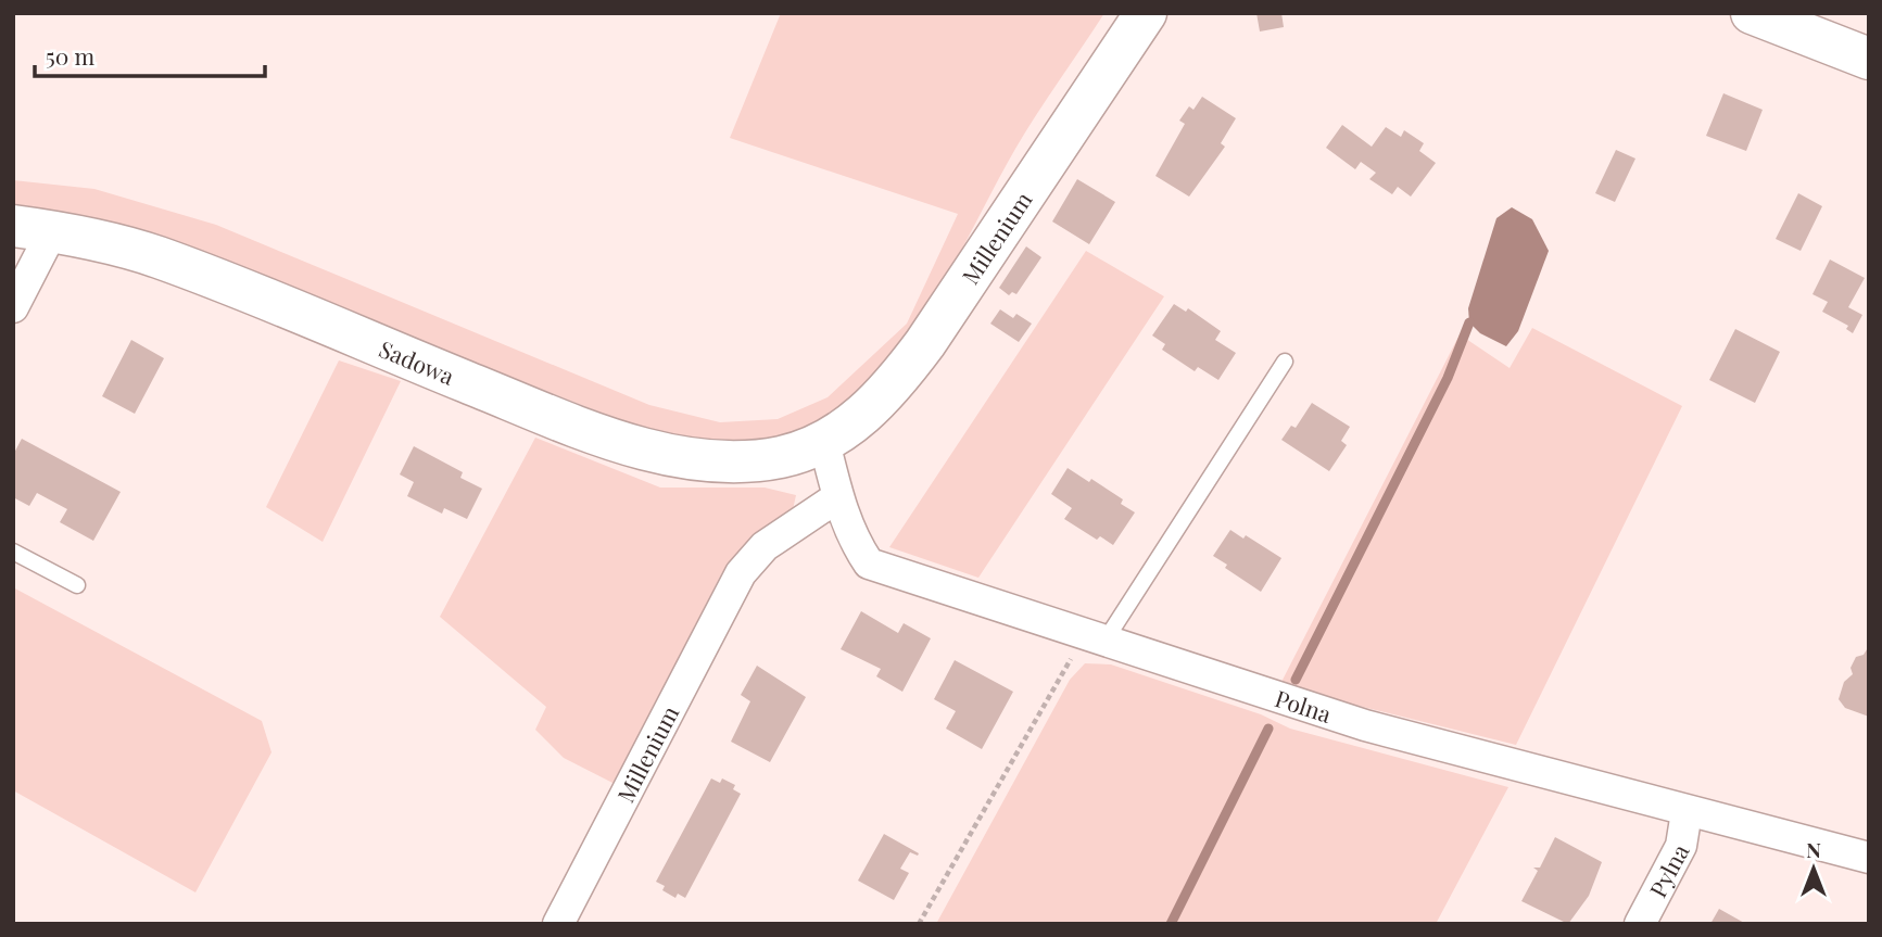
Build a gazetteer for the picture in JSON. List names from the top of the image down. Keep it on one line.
{"streets":{"street":["Millenium","Sadowa","Polna","Pylna"]},"crossings":[["Millenium","Sadowa"],["Millenium","Polna"],["Sadowa","Polna"],["Polna","Pylna"]],"scale_bar":"50 m","north":"top"}
